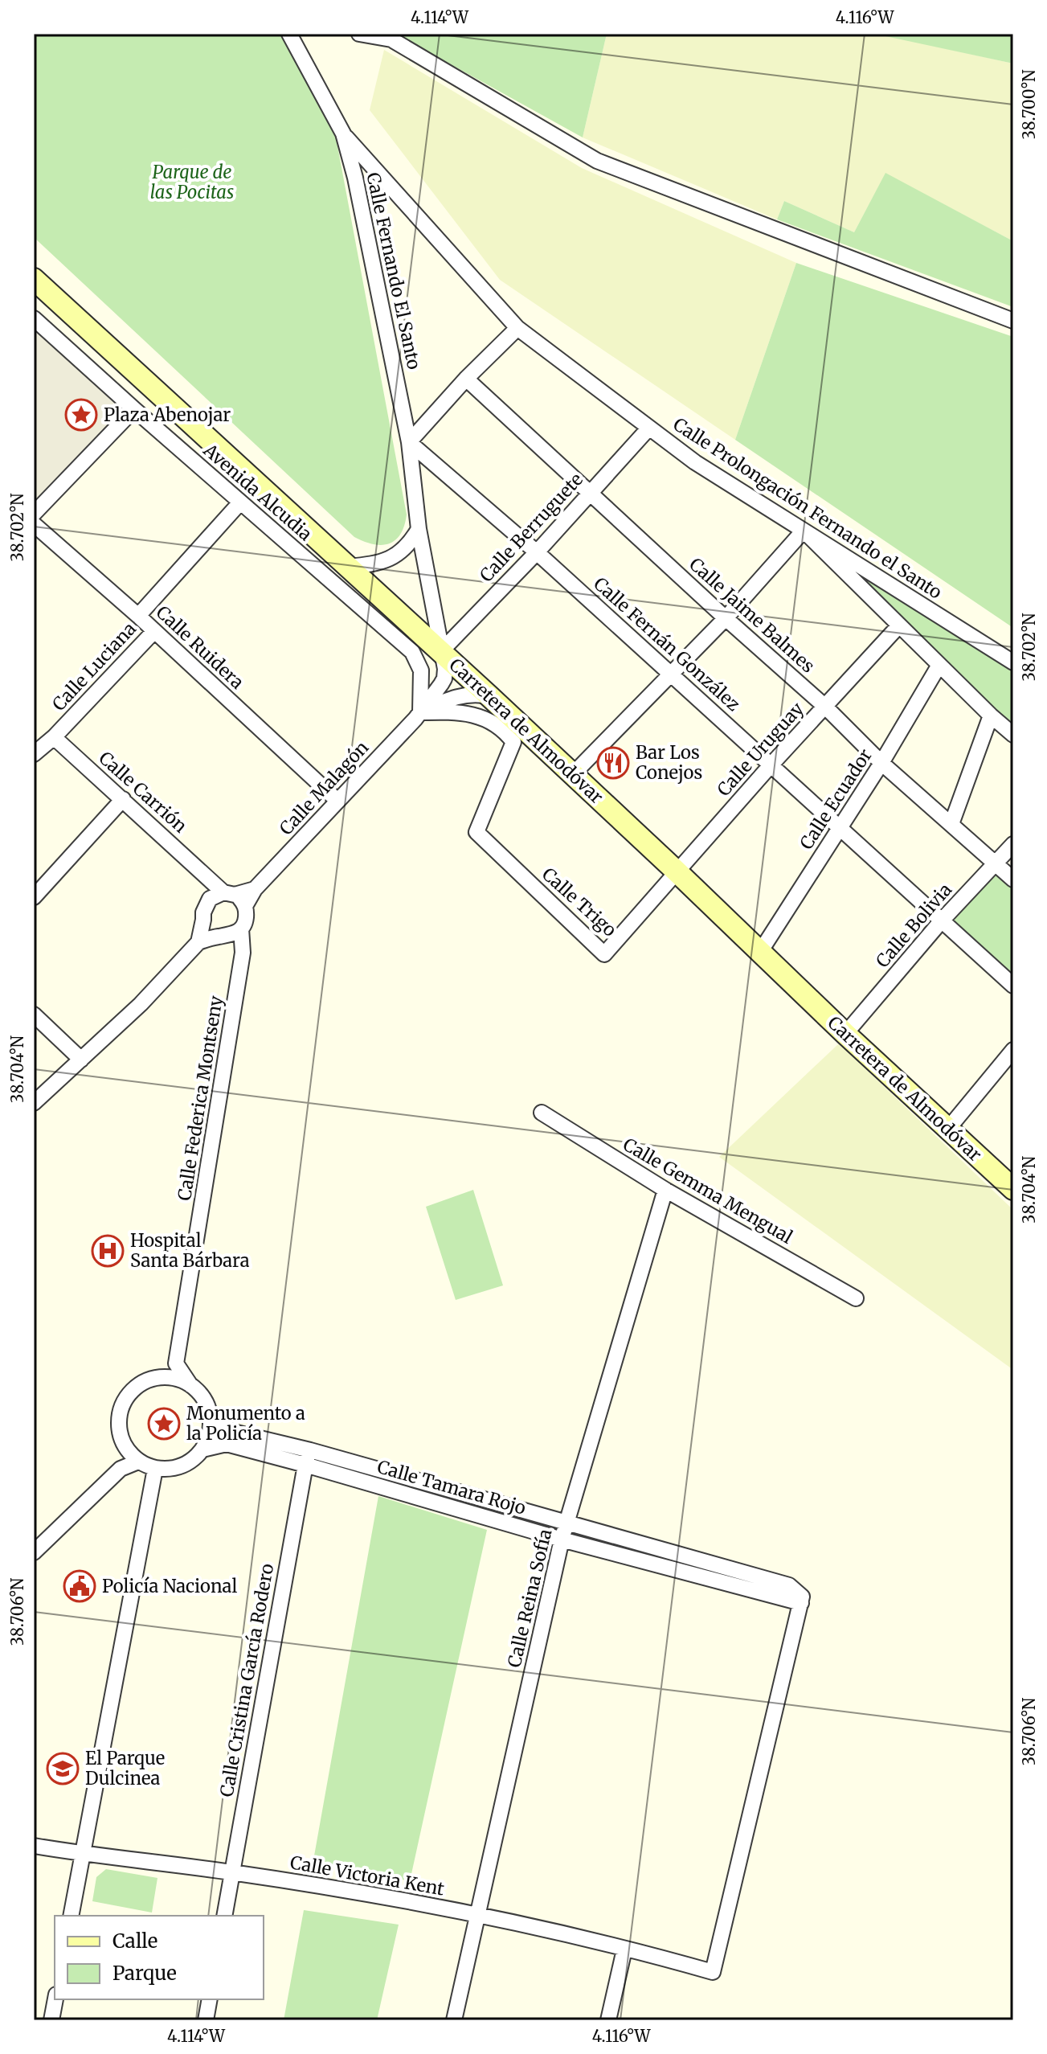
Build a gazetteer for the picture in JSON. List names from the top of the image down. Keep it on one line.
{"streets":{"main road":["Carretera de Almodóvar"],"street":["Calle Fernando El Santo","Avenida Alcudia","Calle Prolongación Fernando el Santo","Calle Berruguete","Calle Jaime Balmes","Calle Fernán González","Calle Ruidera","Calle Luciana","Calle Uruguay","Calle Malagón","Calle Carrión","Calle Ecuador","Calle Trigo","Calle Bolivia","Calle Federica Montseny","Calle Gemma Mengual","Calle Tamara Rojo","Calle Reina Sofía","Calle Cristina García Rodero","Calle Victoria Kent"]},"crossings":[["Calle Fernando El Santo","Calle Prolongación Fernando el Santo"],["Calle Fernando El Santo","Calle Berruguete"],["Calle Fernando El Santo","Calle Fernán González"],["Calle Fernando El Santo","Carretera de Almodóvar"],["Calle Fernando El Santo","Calle Malagón"],["Avenida Alcudia","Calle Luciana"],["Avenida Alcudia","Calle Malagón"],["Avenida Alcudia","Calle Trigo"],["Calle Prolongación Fernando el Santo","Calle Berruguete"],["Calle Berruguete","Calle Jaime Balmes"],["Calle Berruguete","Calle Fernán González"],["Calle Berruguete","Carretera de Almodóvar"],["Calle Berruguete","Calle Malagón"],["Calle Jaime Balmes","Calle Uruguay"],["Calle Jaime Balmes","Calle Ecuador"],["Calle Jaime Balmes","Calle Bolivia"],["Calle Fernán González","Calle Uruguay"],["Calle Fernán González","Calle Ecuador"],["Calle Fernán González","Calle Bolivia"],["Calle Ruidera","Calle Luciana"],["Calle Ruidera","Calle Malagón"],["Calle Luciana","Calle Carrión"],["Carretera de Almodóvar","Calle Uruguay"],["Carretera de Almodóvar","Calle Malagón"],["Carretera de Almodóvar","Calle Ecuador"],["Carretera de Almodóvar","Calle Trigo"],["Carretera de Almodóvar","Calle Bolivia"],["Calle Uruguay","Calle Trigo"],["Calle Malagón","Calle Carrión"],["Calle Malagón","Calle Trigo"],["Calle Malagón","Calle Federica Montseny"],["Calle Carrión","Calle Federica Montseny"],["Calle Gemma Mengual","Calle Reina Sofía"],["Calle Tamara Rojo","Calle Reina Sofía"],["Calle Tamara Rojo","Calle Cristina García Rodero"],["Calle Tamara Rojo","Calle Victoria Kent"],["Calle Reina Sofía","Calle Victoria Kent"],["Calle Cristina García Rodero","Calle Victoria Kent"]],"parks":["Parque de las Pocitas"],"places":{"place":["Plaza Abenojar","Monumento a la Policía"],"restaurant":["Bar Los Conejos"],"hospital":["Hospital Santa Bárbara"],"public building":["Policía Nacional"],"school or university":["El Parque Dulcinea"]},"legend":["Calle","Parque"],"coordinates":["4.114°W","4.116°W","38.700°N","38.702°N","38.704°N","38.706°N"]}
